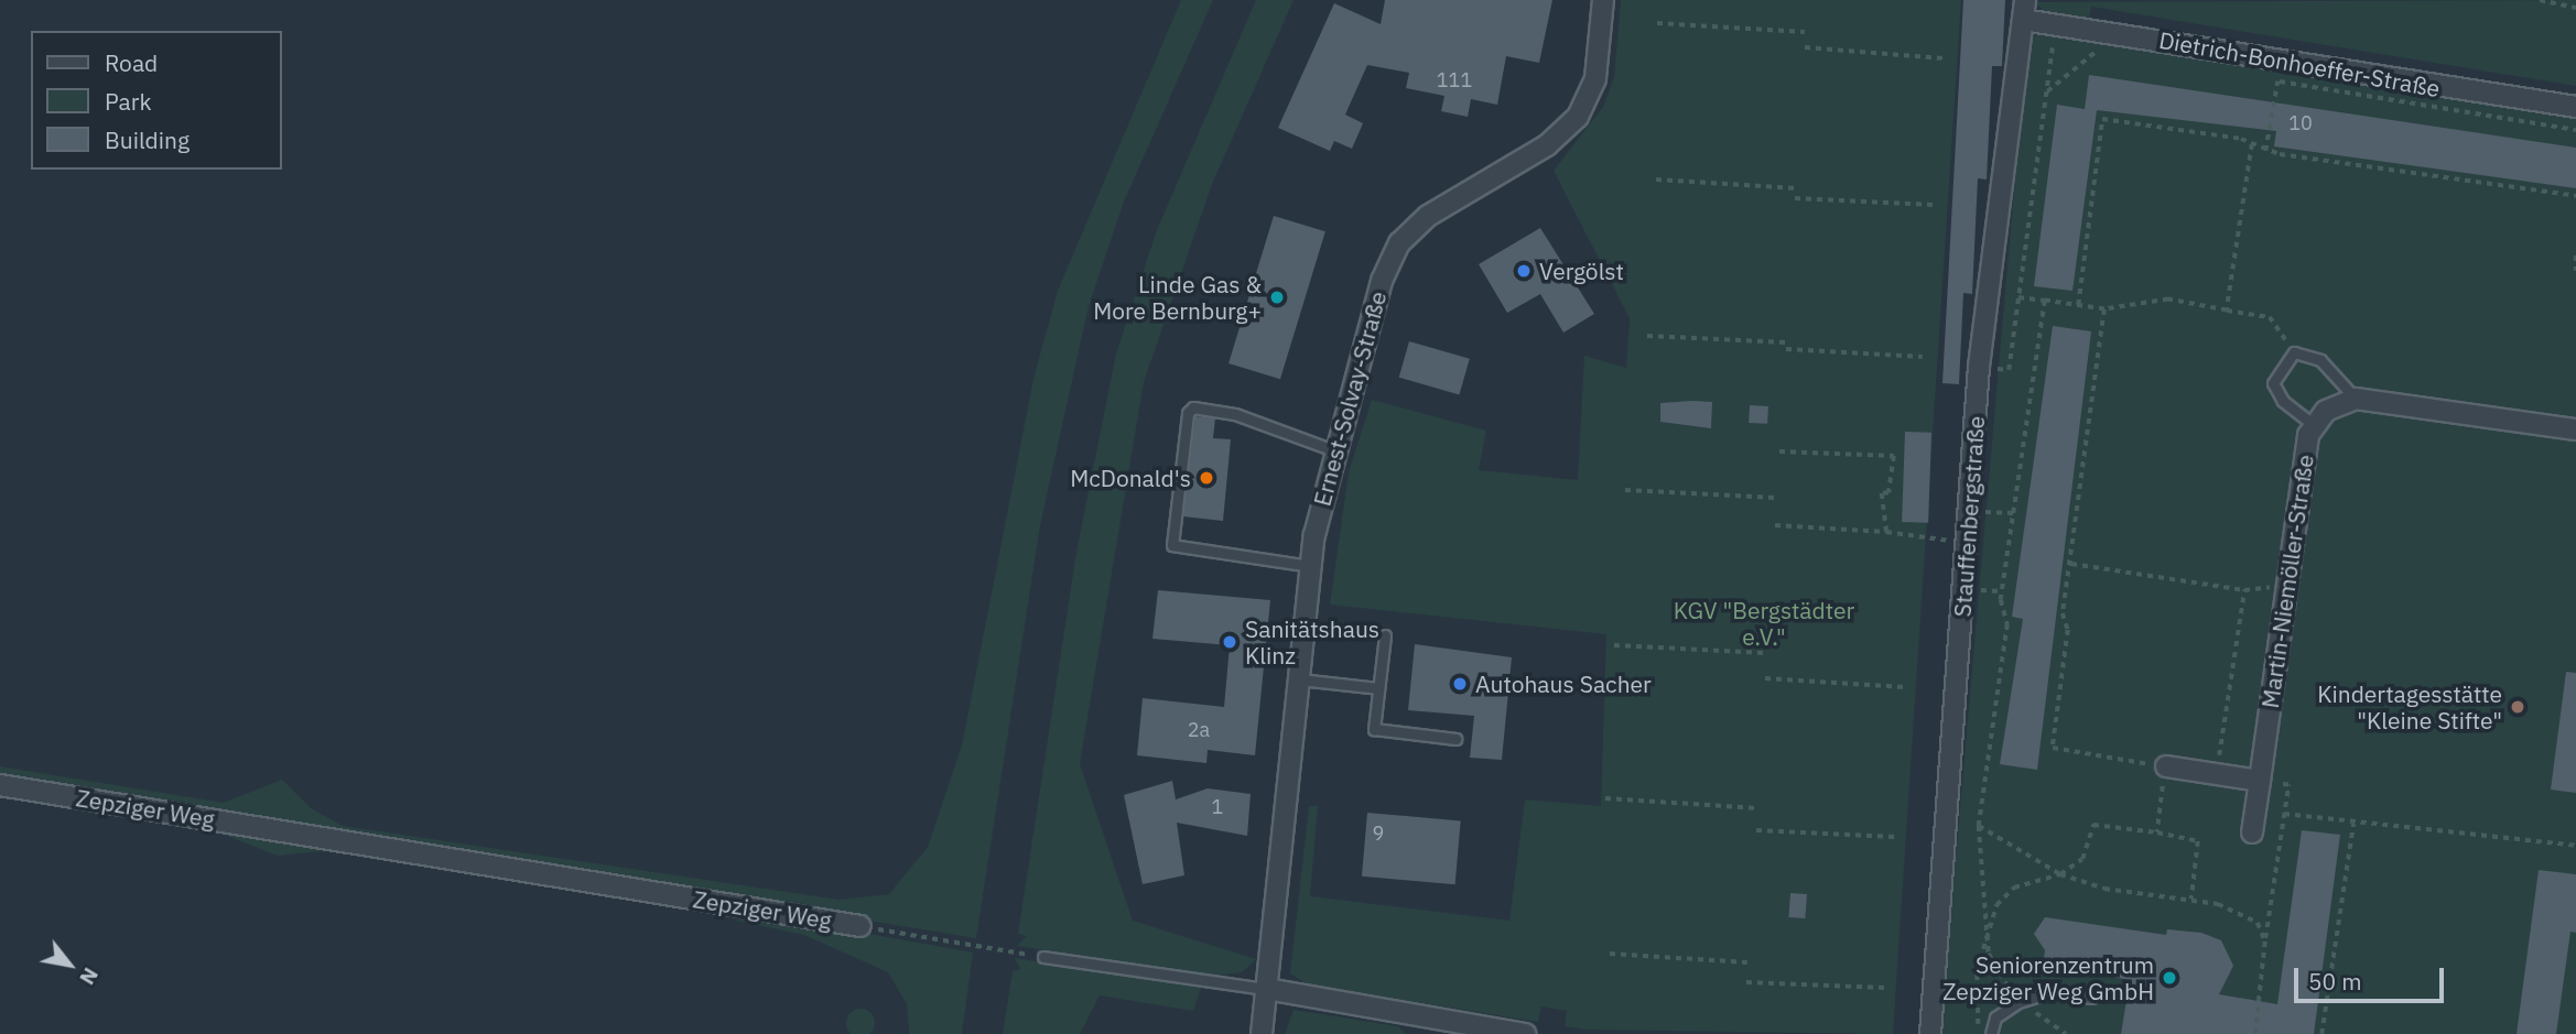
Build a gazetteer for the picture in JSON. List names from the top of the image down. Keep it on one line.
{"streets":{"street":["Dietrich-Bonhoeffer-Straße","Ernest-Solvay-Straße","Stauffenbergstraße","Martin-Niemöller-Straße","Zepziger Weg"]},"crossings":[["Dietrich-Bonhoeffer-Straße","Stauffenbergstraße"]],"parks":["KGV \"Bergstädter e.V.\""],"places":["Vergölst","Linde Gas & More Bernburg+","McDonald's","Sanitätshaus Klinz","Autohaus Sacher","Kindertagesstätte \"Kleine Stifte\"","Seniorenzentrum Zepziger Weg GmbH"],"house_numbers":["111","10","2a","1","9"],"legend":["Road","Park","Building"],"scale_bar":"50 m","north":"bottom right"}
